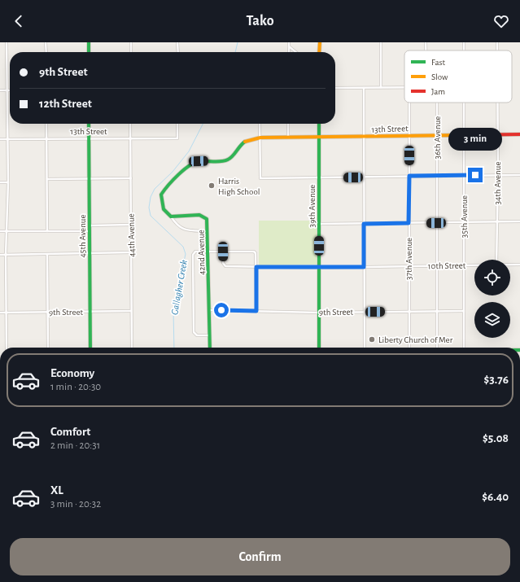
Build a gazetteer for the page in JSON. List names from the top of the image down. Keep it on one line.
{"streets":{"street":["13th Street","36th Avenue","34th Avenue","39th Avenue","35th Avenue","44th Avenue","45th Avenue","42nd Avenue","37th Avenue","10th Street","9th Street"]},"crossings":[["13th Street","36th Avenue"],["13th Street","34th Avenue"],["13th Street","39th Avenue"],["13th Street","35th Avenue"],["13th Street","44th Avenue"],["13th Street","45th Avenue"],["13th Street","37th Avenue"],["36th Avenue","10th Street"],["36th Avenue","9th Street"],["39th Avenue","10th Street"],["39th Avenue","9th Street"],["35th Avenue","10th Street"],["35th Avenue","9th Street"],["44th Avenue","9th Street"],["45th Avenue","9th Street"],["42nd Avenue","9th Street"],["37th Avenue","10th Street"],["37th Avenue","9th Street"]],"water":["Gallagher Creek"],"places":["Harris High School","Liberty Church of Mer"],"legend":["Fast","Slow","Jam"],"page":{"header":"Tako","banner":["9th Street","12th Street"],"bubble":"3 min","list":[{"name":"Economy","note":"1 min · 20:30","value":"$3.76"},{"name":"Comfort","note":"2 min · 20:31","value":"$5.08"},{"name":"XL","note":"3 min · 20:32","value":"$6.40"}],"buttons":"Confirm"}}
